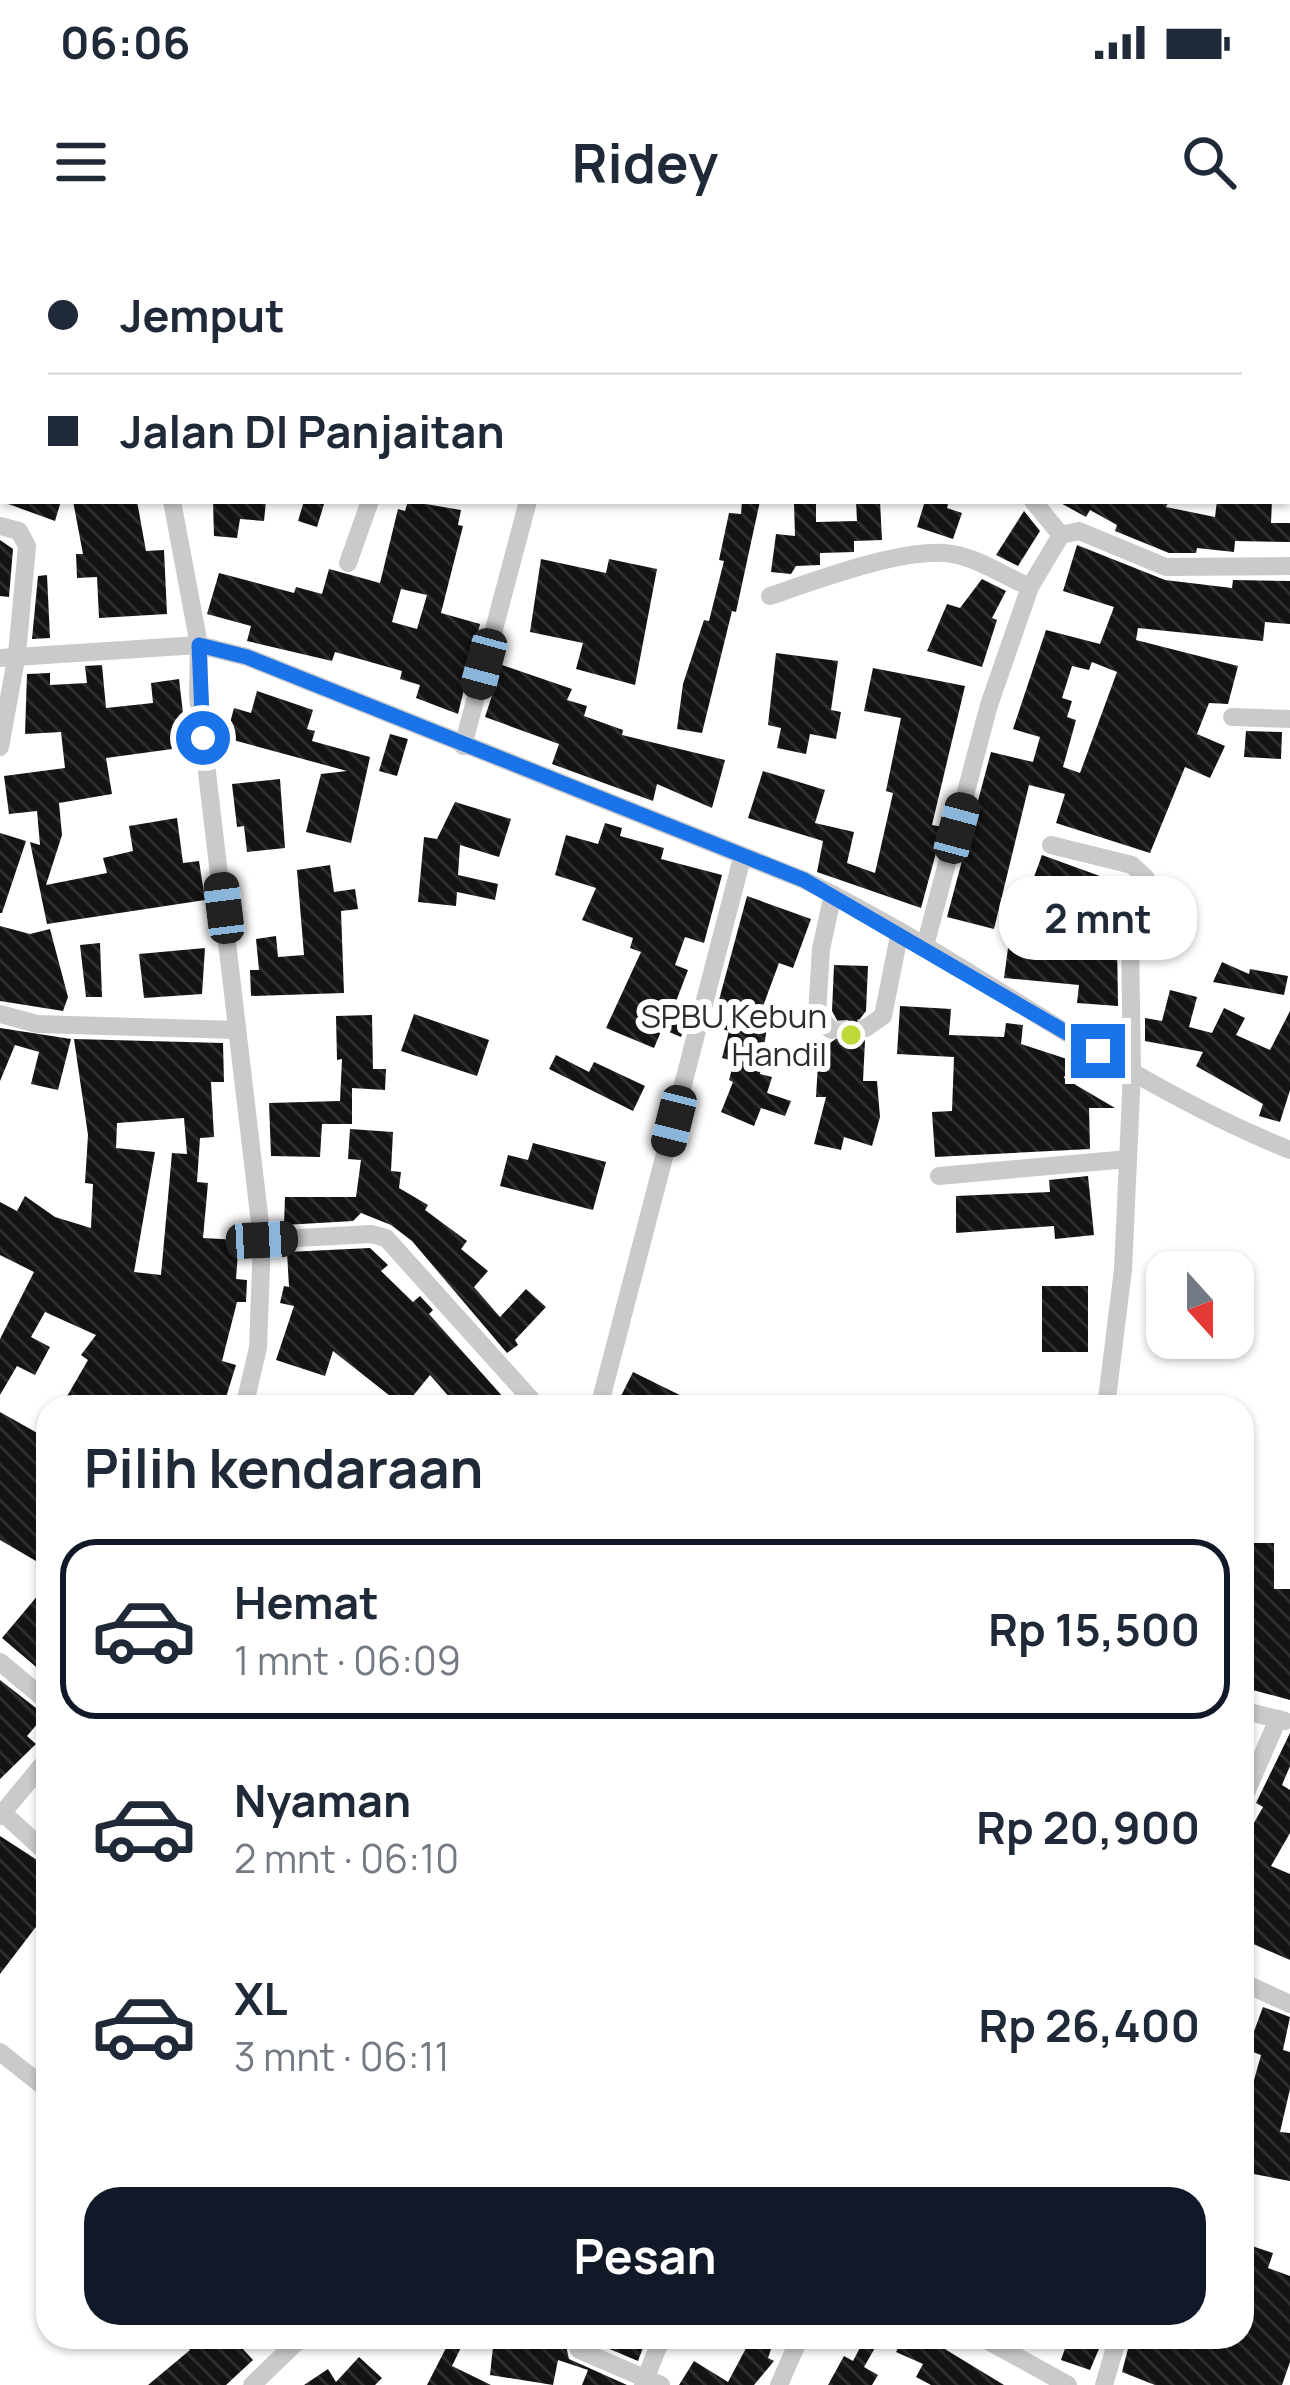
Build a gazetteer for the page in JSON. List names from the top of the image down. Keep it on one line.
{"places":["SPBU Kebun Handil"],"north":"bottom","page":{"status":"06:06","header":"Ridey","banner":["Jemput","Jalan DI Panjaitan"],"bubble":"2 mnt","heading":"Pilih kendaraan","list":[{"name":"Hemat","note":"1 mnt · 06:09","value":"Rp 15,500"},{"name":"Nyaman","note":"2 mnt · 06:10","value":"Rp 20,900"},{"name":"XL","note":"3 mnt · 06:11","value":"Rp 26,400"}],"buttons":"Pesan"}}
